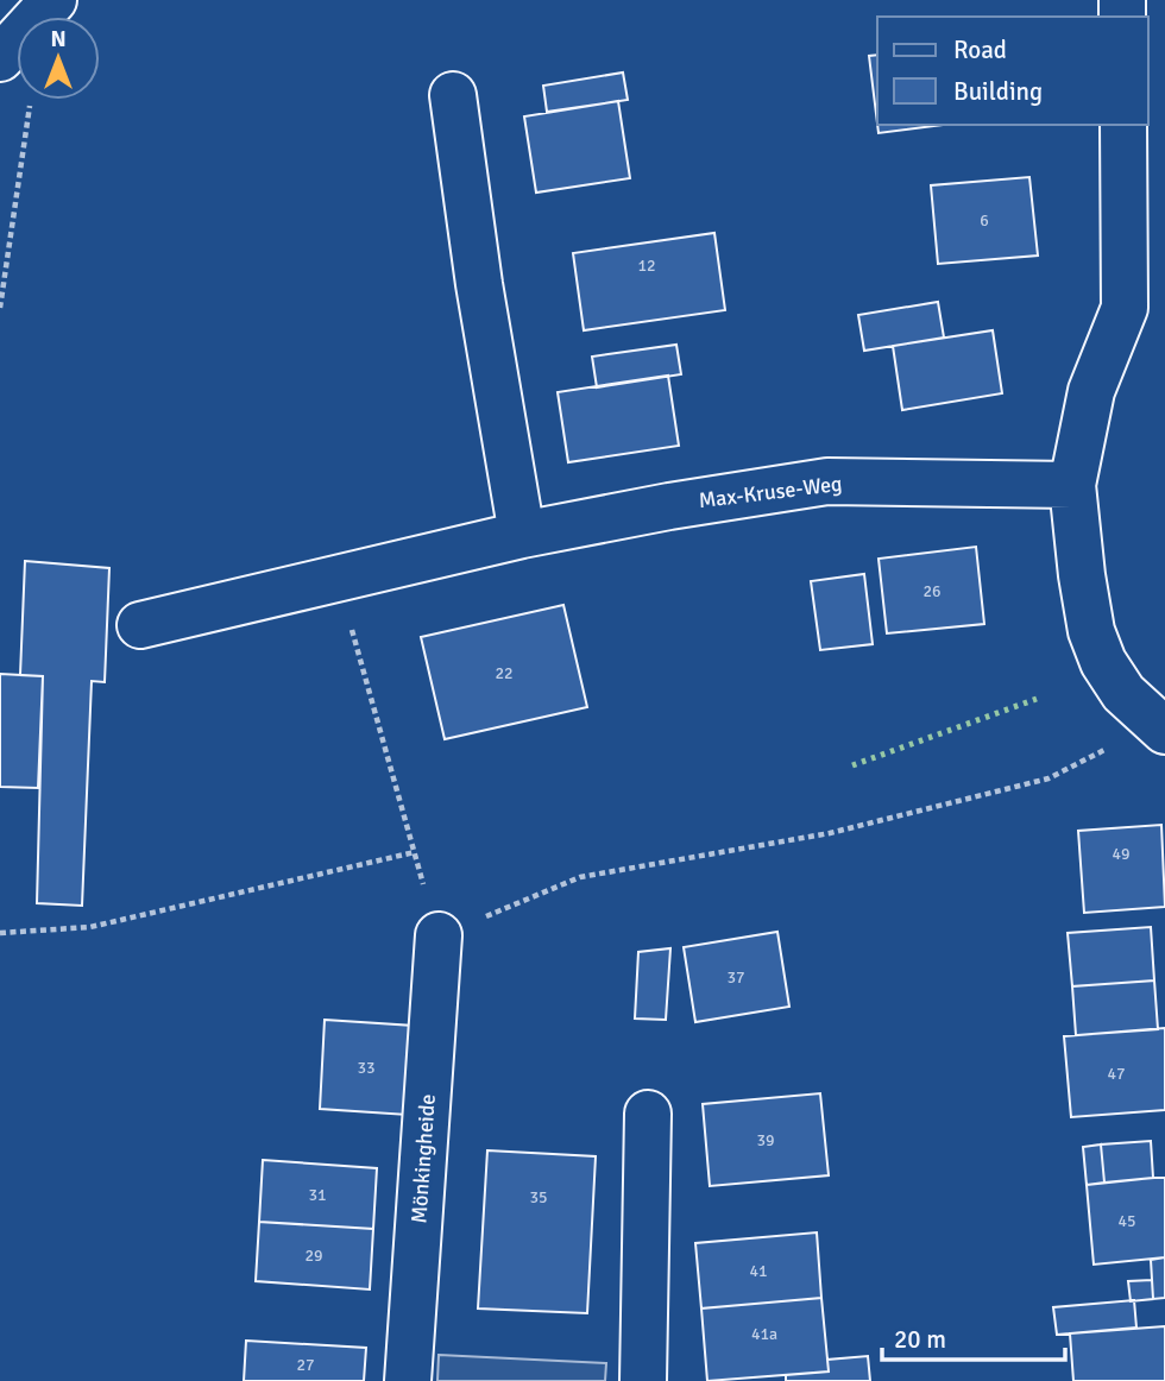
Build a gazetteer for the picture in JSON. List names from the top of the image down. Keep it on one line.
{"streets":{"street":["Max-Kruse-Weg","Mönkingheide"]},"house_numbers":["6","12","26","22","49","37","33","47","39","31","35","45","29","41","41a","27"],"legend":["Road","Building"],"scale_bar":"20 m","north":"top"}
